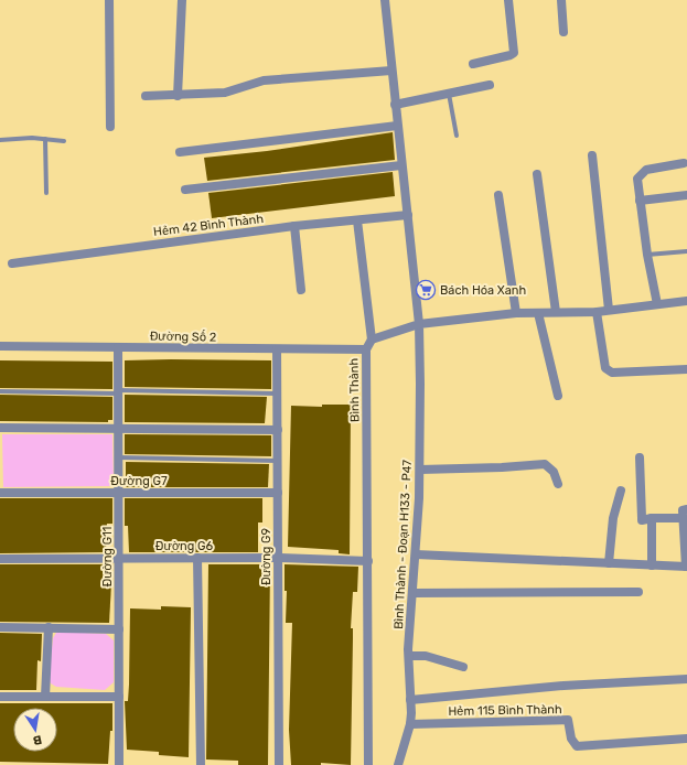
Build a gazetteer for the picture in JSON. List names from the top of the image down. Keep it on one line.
{"streets":{"street":["Hẻm 42 Bình Thành","Đường Số 2","Bình Thành","Đường G7","Bình Thành - Đoạn H133 - P47","Đường G6","Đường G11","Đường G9","Hẻm 115 Bình Thành"]},"crossings":[["Đường Số 2","Bình Thành"],["Đường Số 2","Đường G11"],["Đường Số 2","Đường G9"],["Bình Thành","Đường G6"],["Đường G7","Đường G11"],["Đường G7","Đường G9"],["Bình Thành - Đoạn H133 - P47","Hẻm 115 Bình Thành"],["Đường G6","Đường G11"],["Đường G6","Đường G9"]],"places":{"supermarket":["Bách Hóa Xanh"]},"north":"bottom"}
